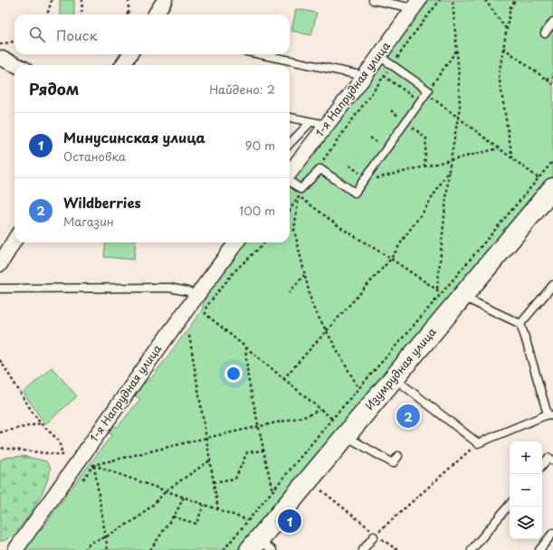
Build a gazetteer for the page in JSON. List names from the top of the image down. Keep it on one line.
{"streets":{"street":["1-я Напрудная улица","Изумрудная улица"]},"page":{"search":"Поиск","heading":["Рядом","Найдено: 2"],"list":[{"mark":"1","name":"Минусинская улица","note":"Остановка","value":"90 m"},{"mark":"2","name":"Wildberries","note":"Магазин","value":"100 m"}],"pins":["2","1"],"map_buttons":["+","−"]}}
